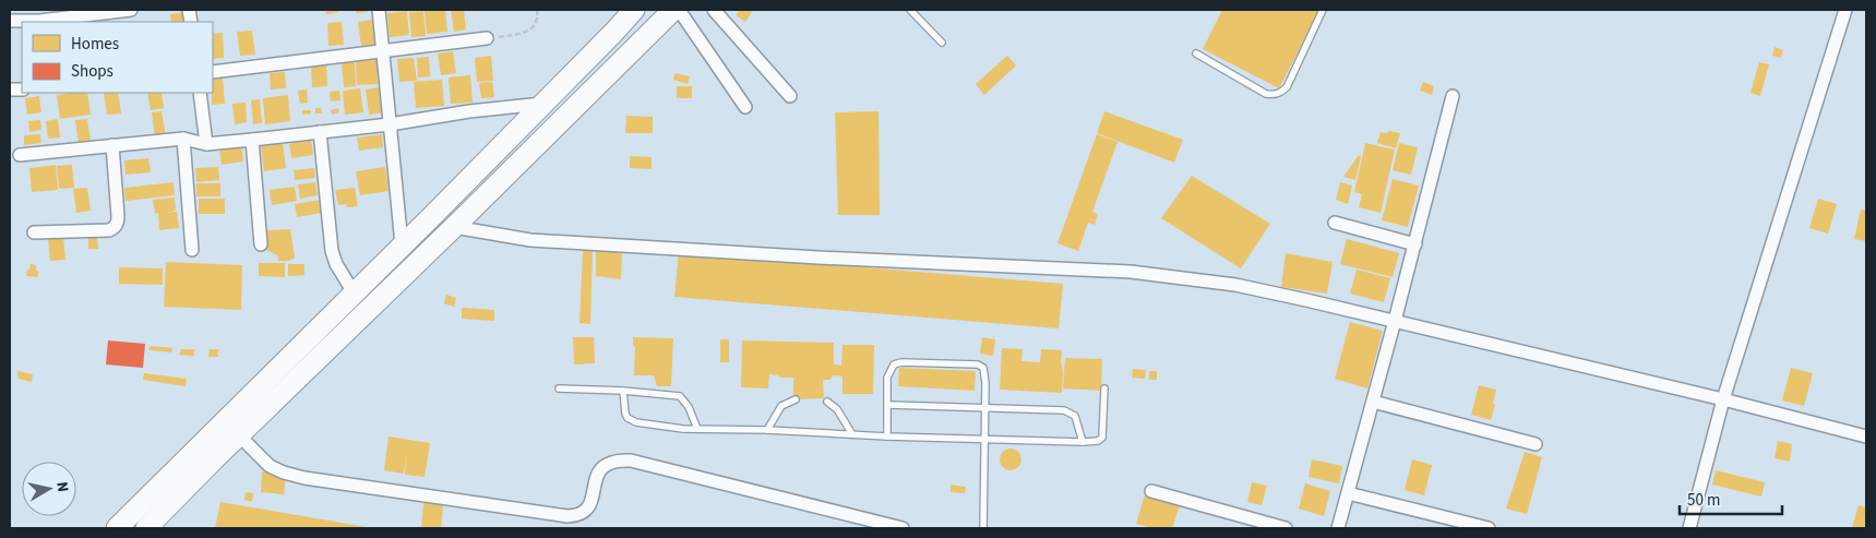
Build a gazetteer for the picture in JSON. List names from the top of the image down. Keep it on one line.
{"legend":["Homes","Shops"],"scale_bar":"50 m","north":"right"}
